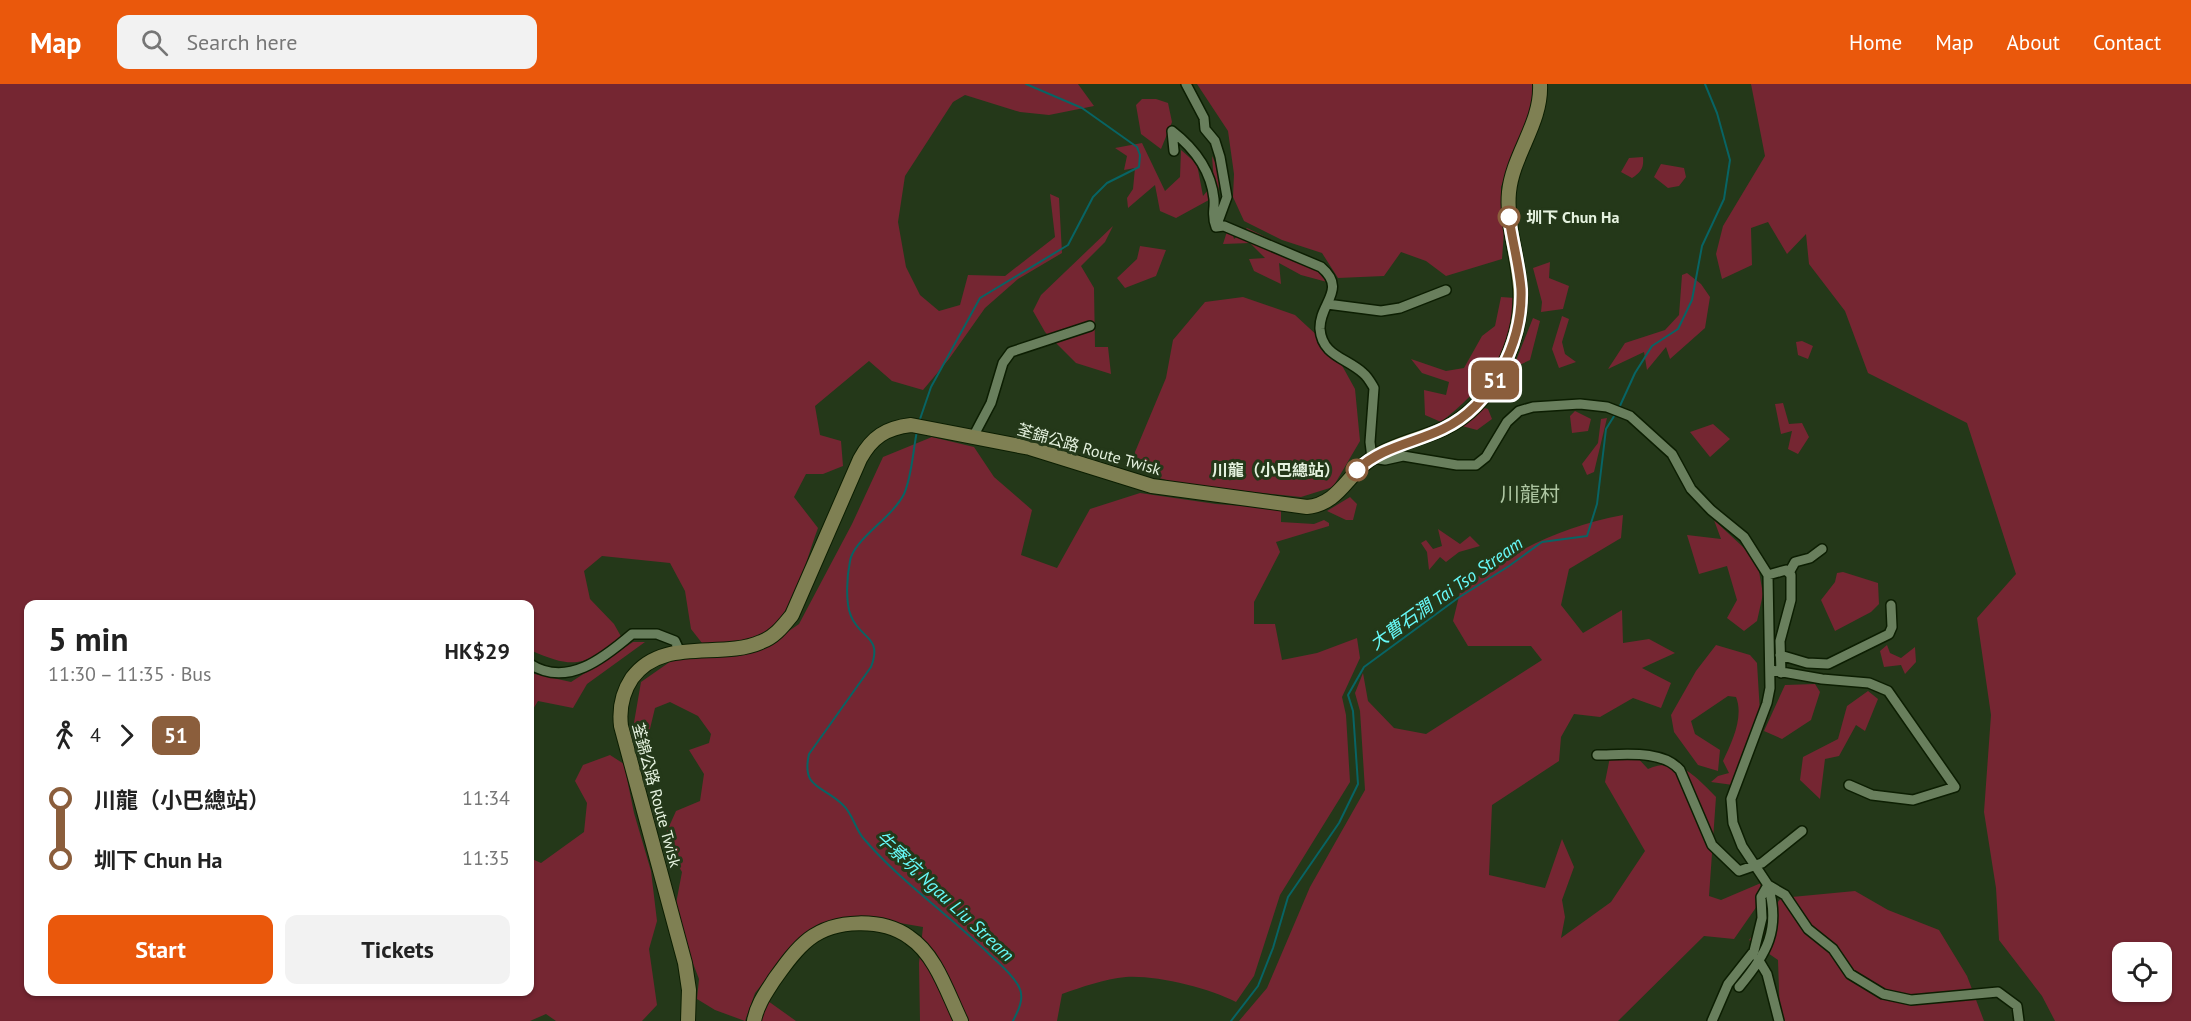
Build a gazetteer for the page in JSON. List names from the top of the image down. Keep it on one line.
{"streets":{"main road":["荃錦公路 Route Twisk"]},"districts":["川龍村"],"water":["大曹石澗 Tai Tso Stream","牛寮坑 Ngau Liu Stream"],"places":["圳下 Chun Ha","川龍（小巴總站）"],"lines":["bus line 51"],"page":{"header":"Map","search":"Search here","nav":["Home","Map","About","Contact"],"on_map":"51","heading":["5 min","11:30 – 11:35 · Bus","HK$29"],"legs":["4","51"],"list":[{"name":"川龍（小巴總站）","value":"11:34"},{"name":"圳下 Chun Ha","value":"11:35"}],"buttons":["Start","Tickets"]}}
